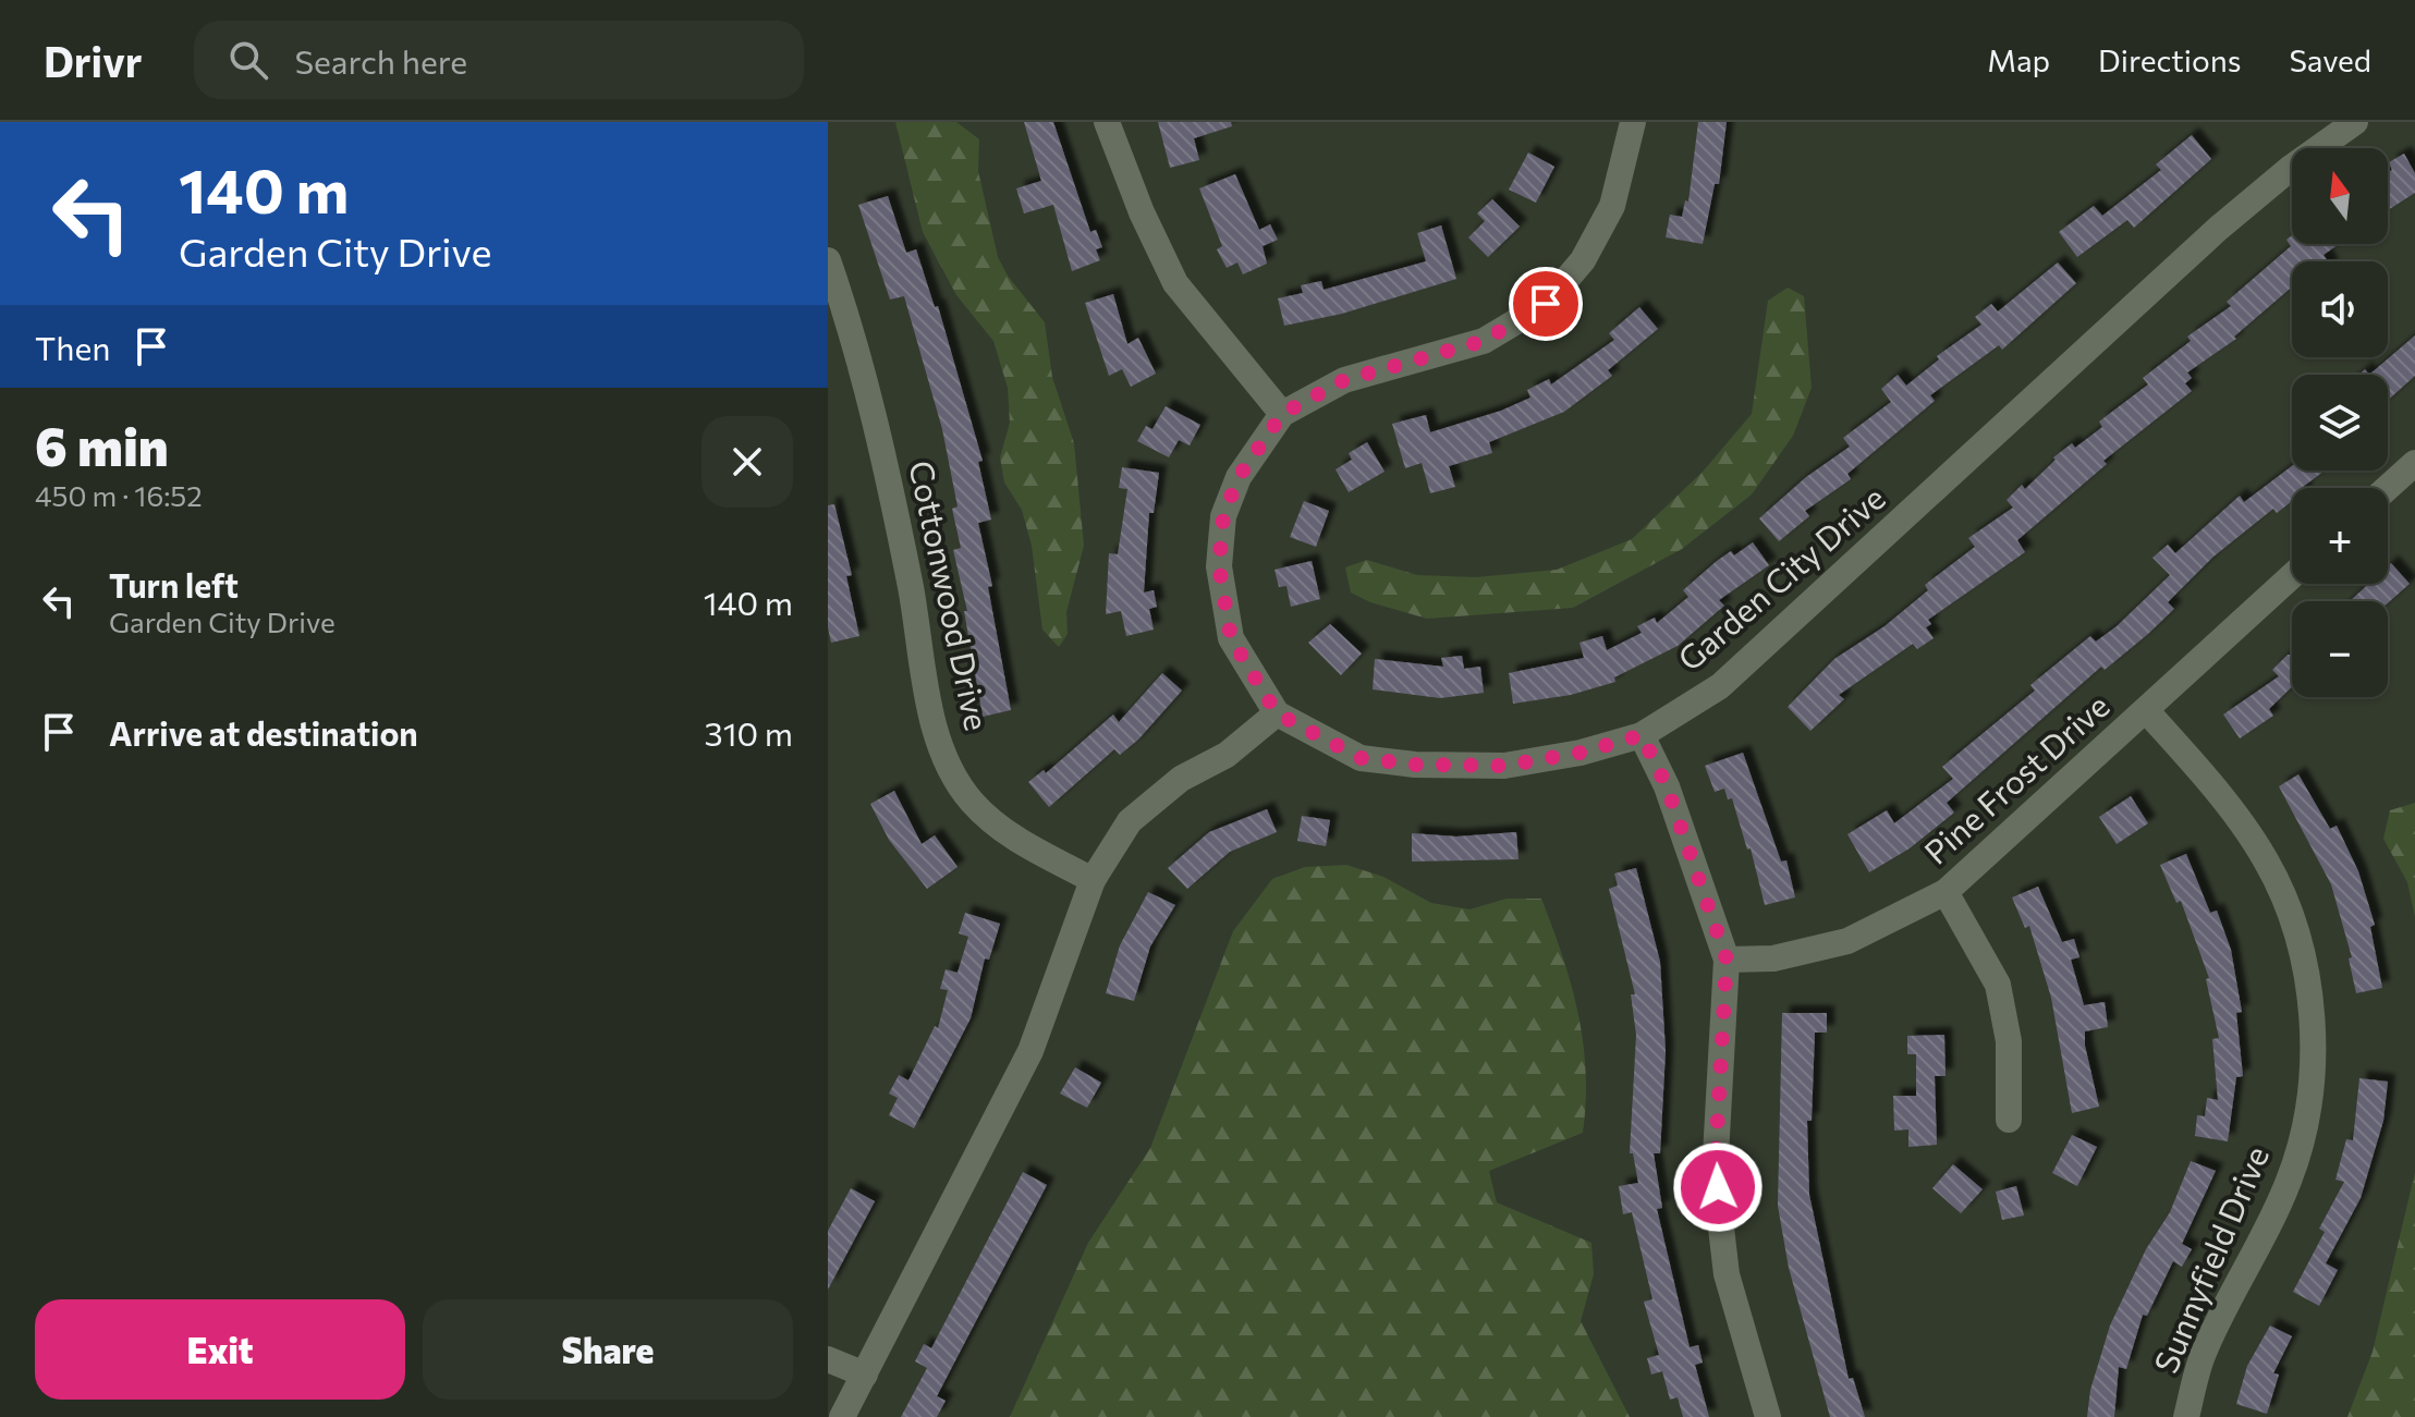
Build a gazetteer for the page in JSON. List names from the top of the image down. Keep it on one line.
{"streets":{"street":["Garden City Drive","Cottonwood Drive","Pine Frost Drive","Sunnyfield Drive"]},"crossings":[["Pine Frost Drive","Sunnyfield Drive"]],"north":"top","page":{"header":"Drivr","search":"Search here","nav":["Map","Directions","Saved"],"turn":["140 m","Garden City Drive"],"map_buttons":["+","−"],"then":"Then","heading":["6 min","450 m · 16:52"],"list":[{"name":"Turn left","note":"Garden City Drive","value":"140 m"},{"name":"Arrive at destination","value":"310 m"}],"buttons":["Exit","Share"]}}
